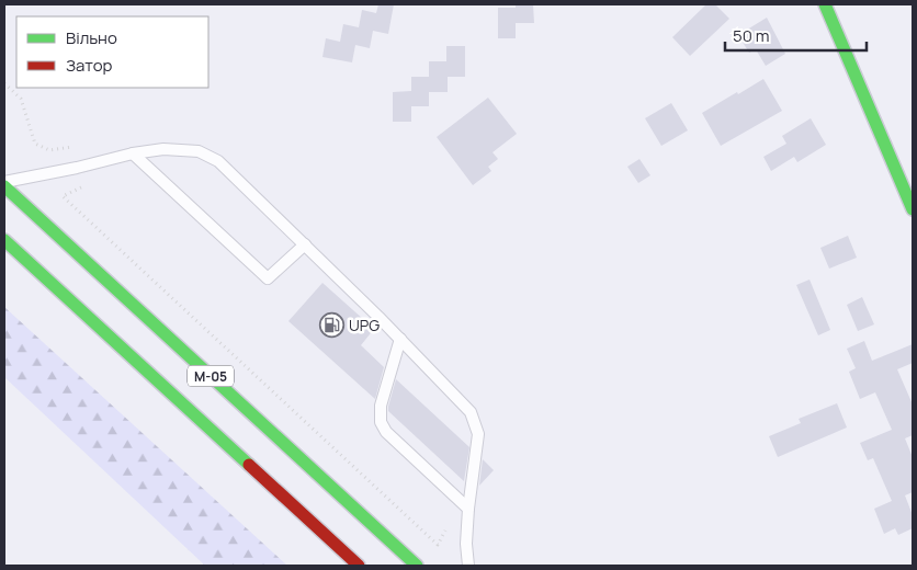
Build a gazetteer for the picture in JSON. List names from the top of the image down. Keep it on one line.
{"streets":{"main road":["М-05"]},"places":{"fuel station":["UPG"]},"legend":["Вільно","Затор"],"scale_bar":"50 m"}
